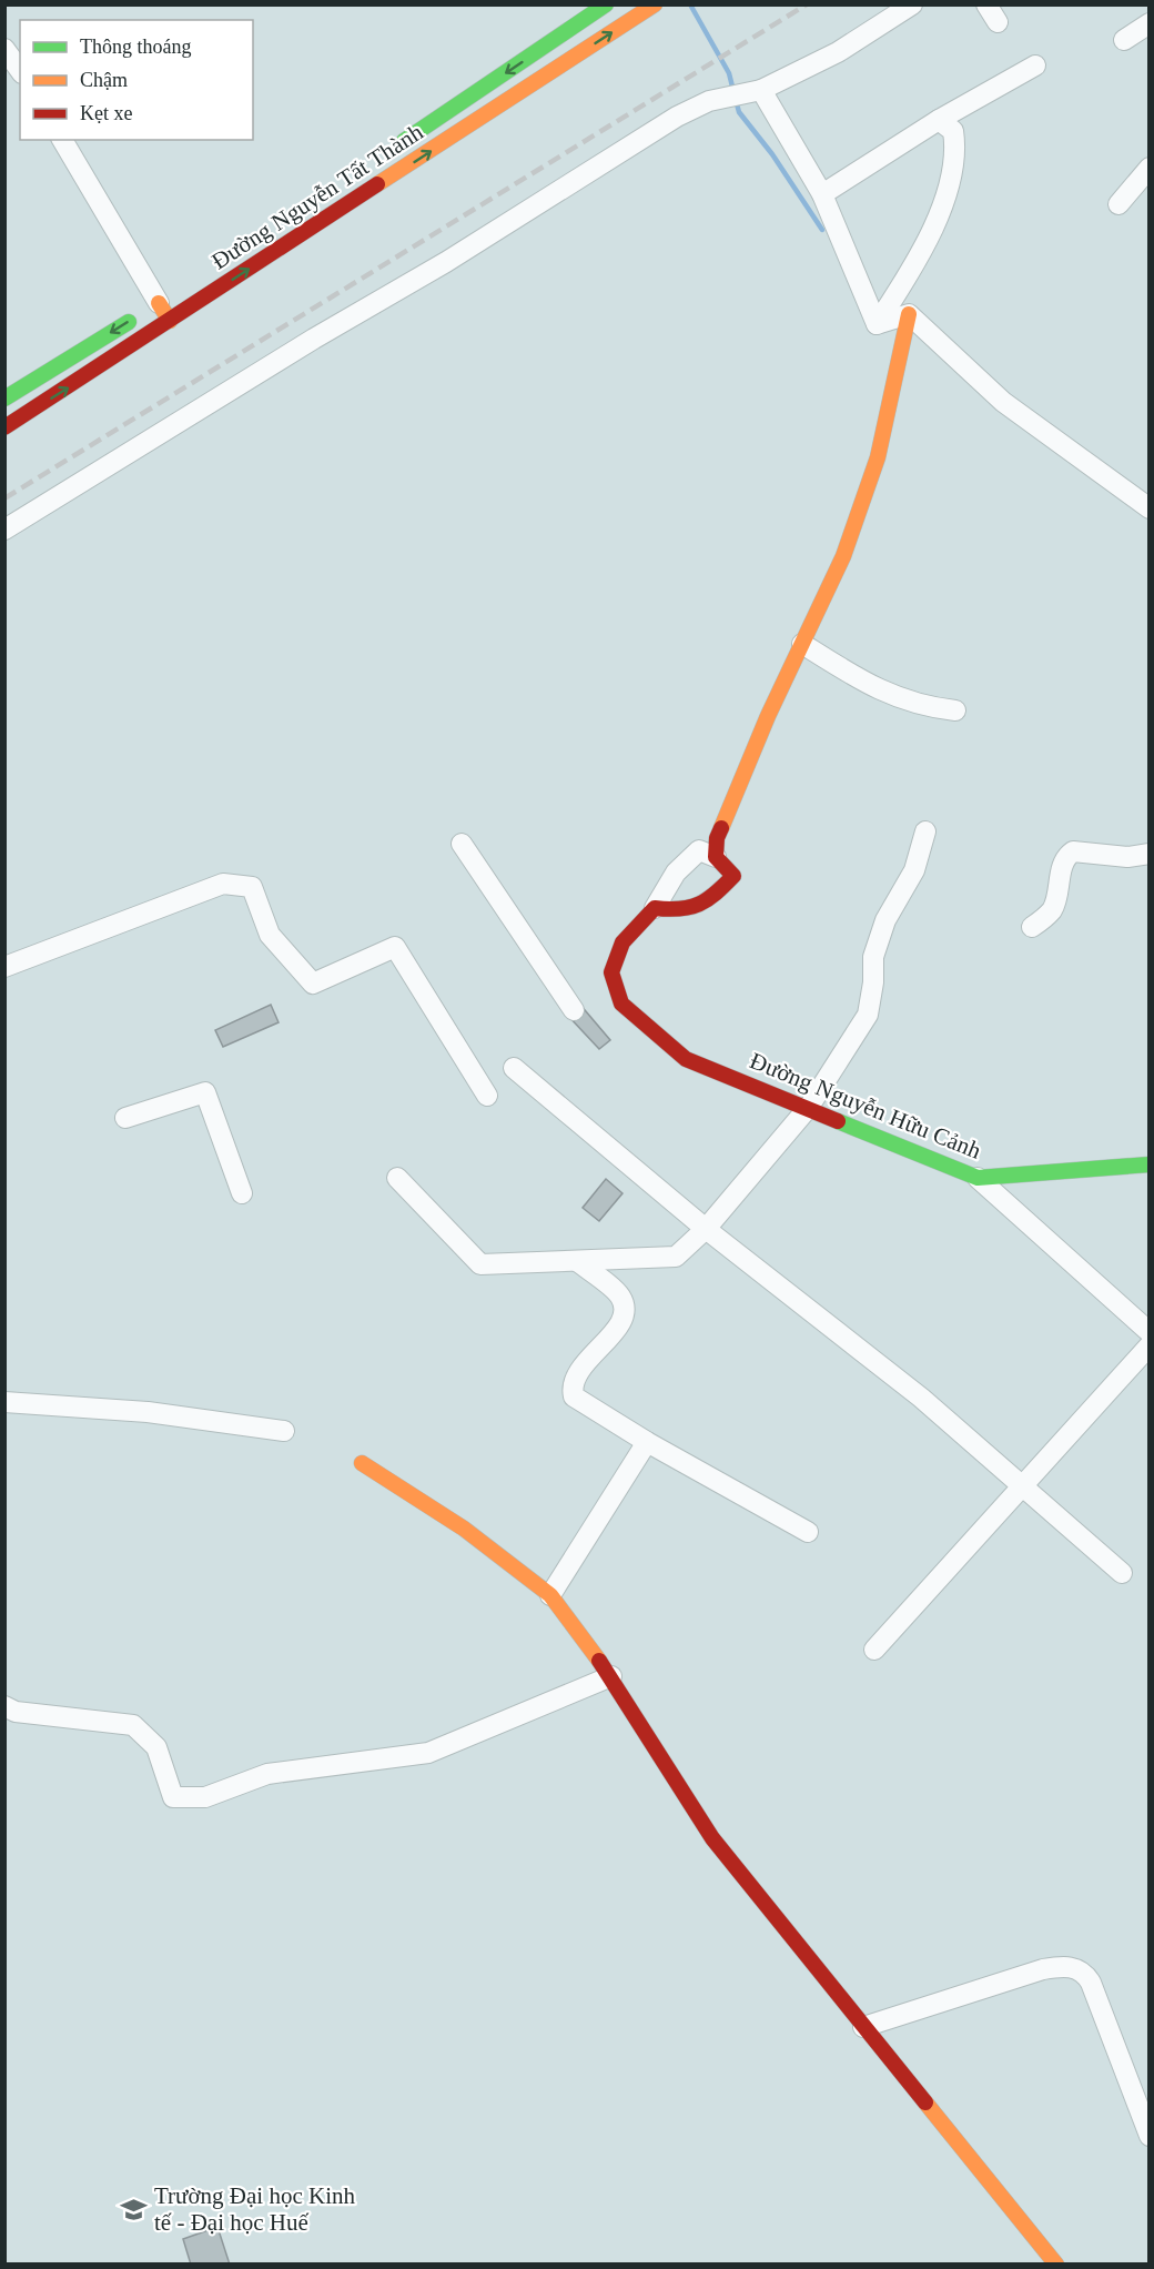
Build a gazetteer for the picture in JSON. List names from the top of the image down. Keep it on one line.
{"streets":{"main road":["Đường Nguyễn Tất Thành","Đường Nguyễn Hữu Cảnh"]},"places":{"school or university":["Trường Đại học Kinh tế - Đại học Huế"]},"legend":["Thông thoáng","Chậm","Kẹt xe"]}
